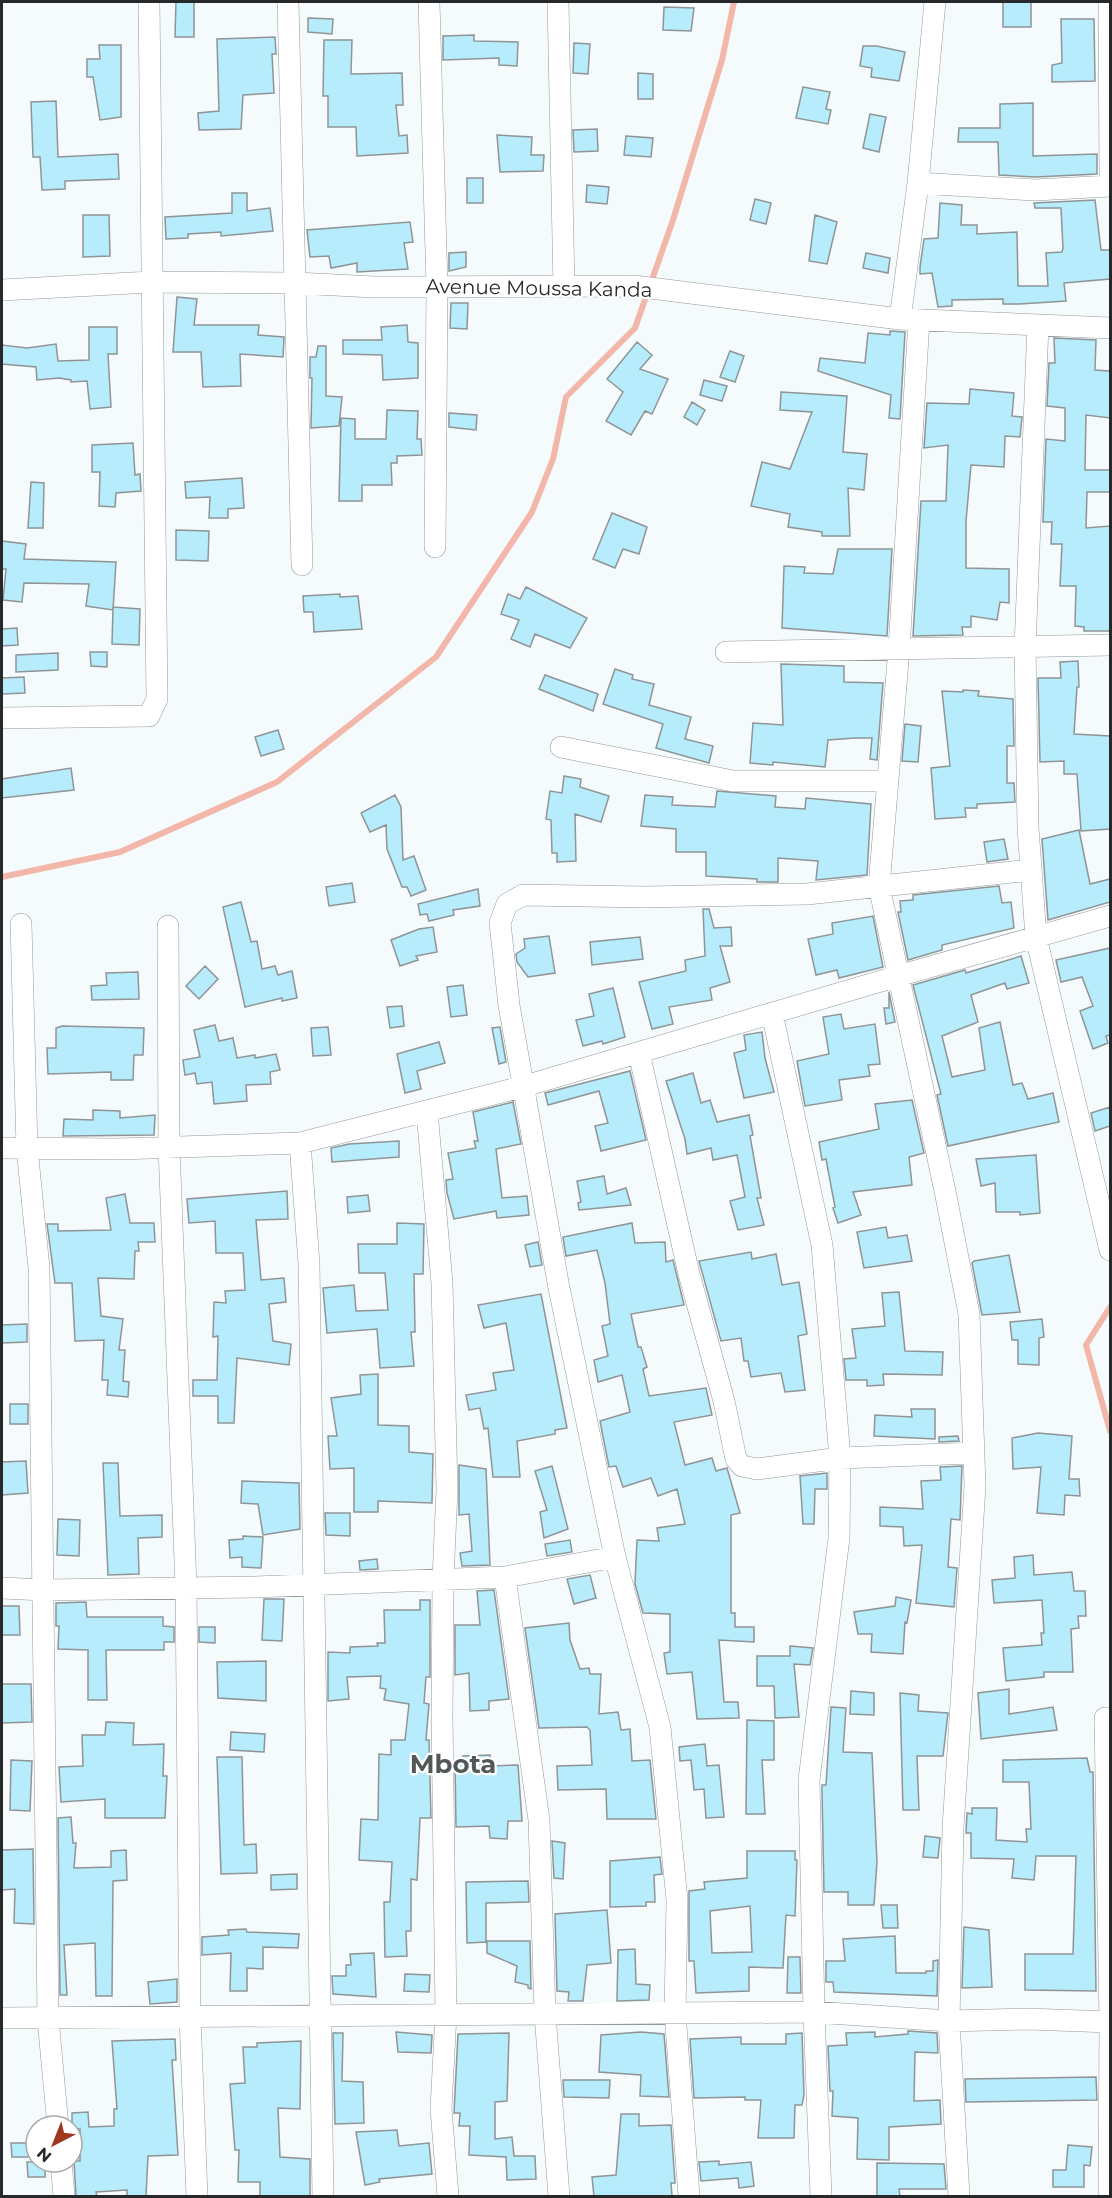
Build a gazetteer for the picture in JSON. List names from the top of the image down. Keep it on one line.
{"streets":{"street":["Avenue Moussa Kanda"]},"districts":["Mbota"],"north":"bottom left"}
